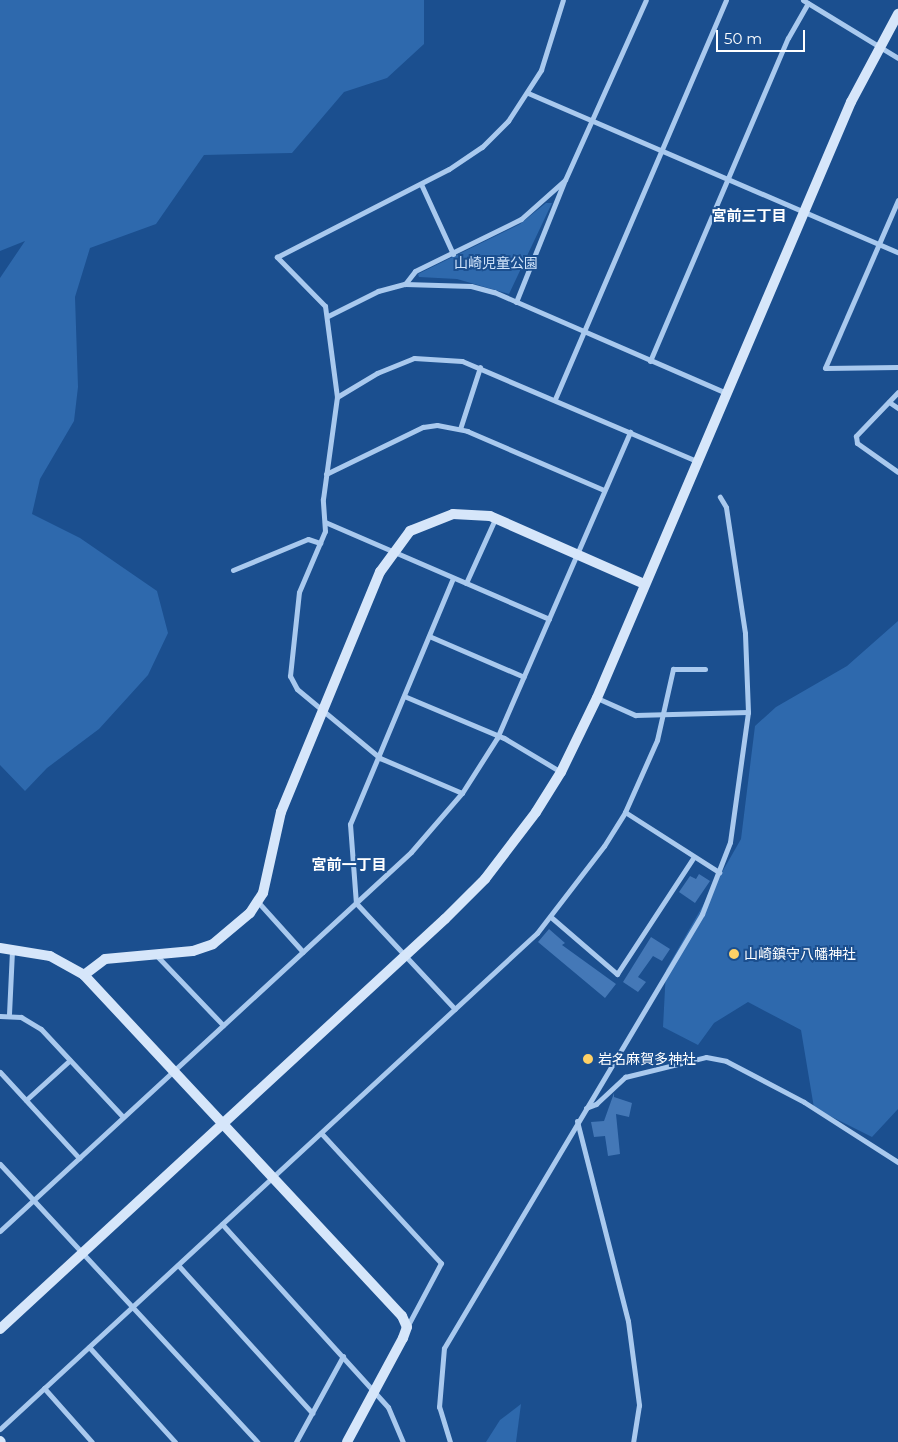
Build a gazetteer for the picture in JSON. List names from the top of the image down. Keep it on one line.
{"districts":["宮前三丁目","宮前一丁目"],"parks":["山崎児童公園"],"places":["山崎鎮守八幡神社","岩名麻賀多神社"],"scale_bar":"50 m"}
